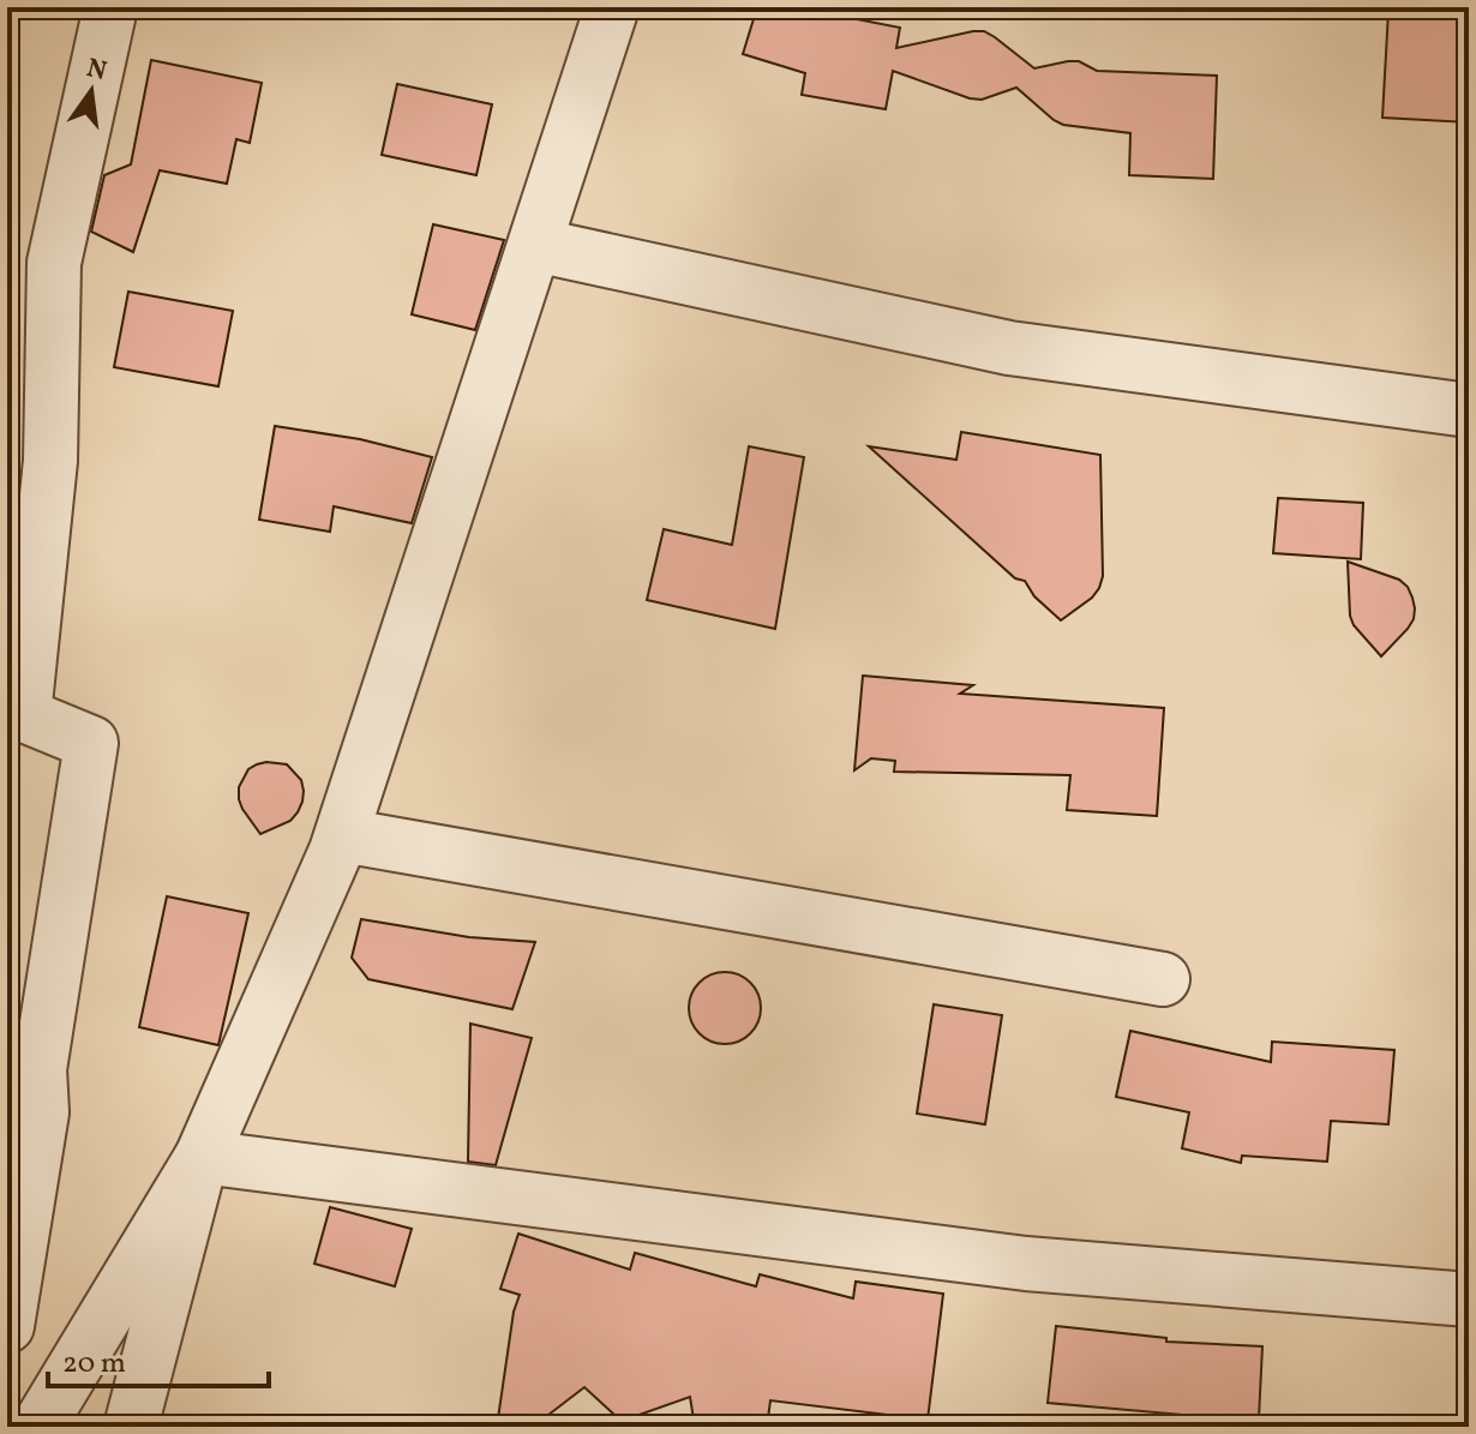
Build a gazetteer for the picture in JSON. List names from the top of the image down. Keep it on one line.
{"scale_bar":"20 m","north":"top"}
